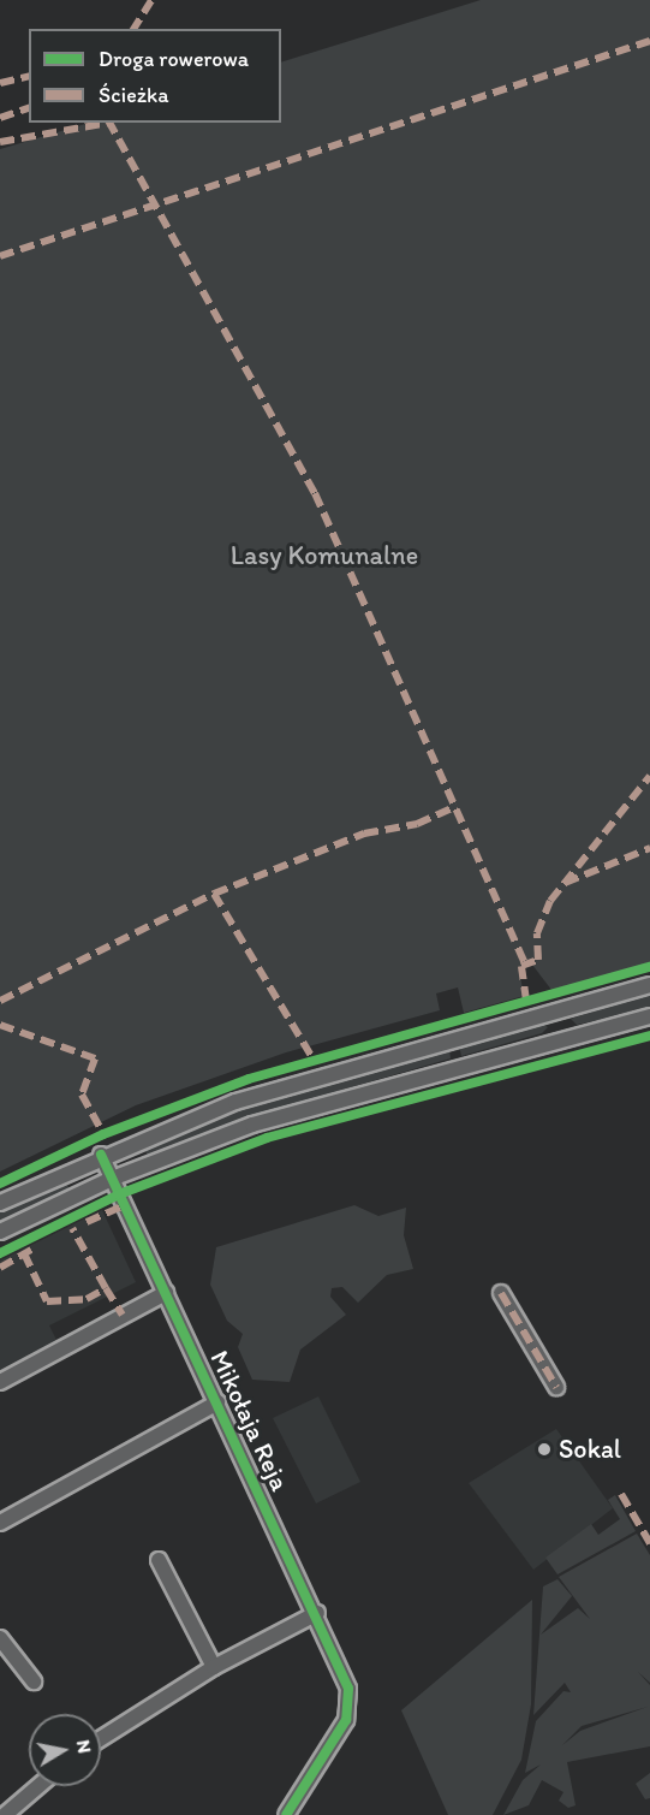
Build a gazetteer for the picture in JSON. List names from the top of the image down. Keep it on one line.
{"streets":{"street":["Mikołaja Reja"]},"parks":["Lasy Komunalne"],"places":["Sokal"],"legend":["Droga rowerowa","Ścieżka"],"north":"right"}
